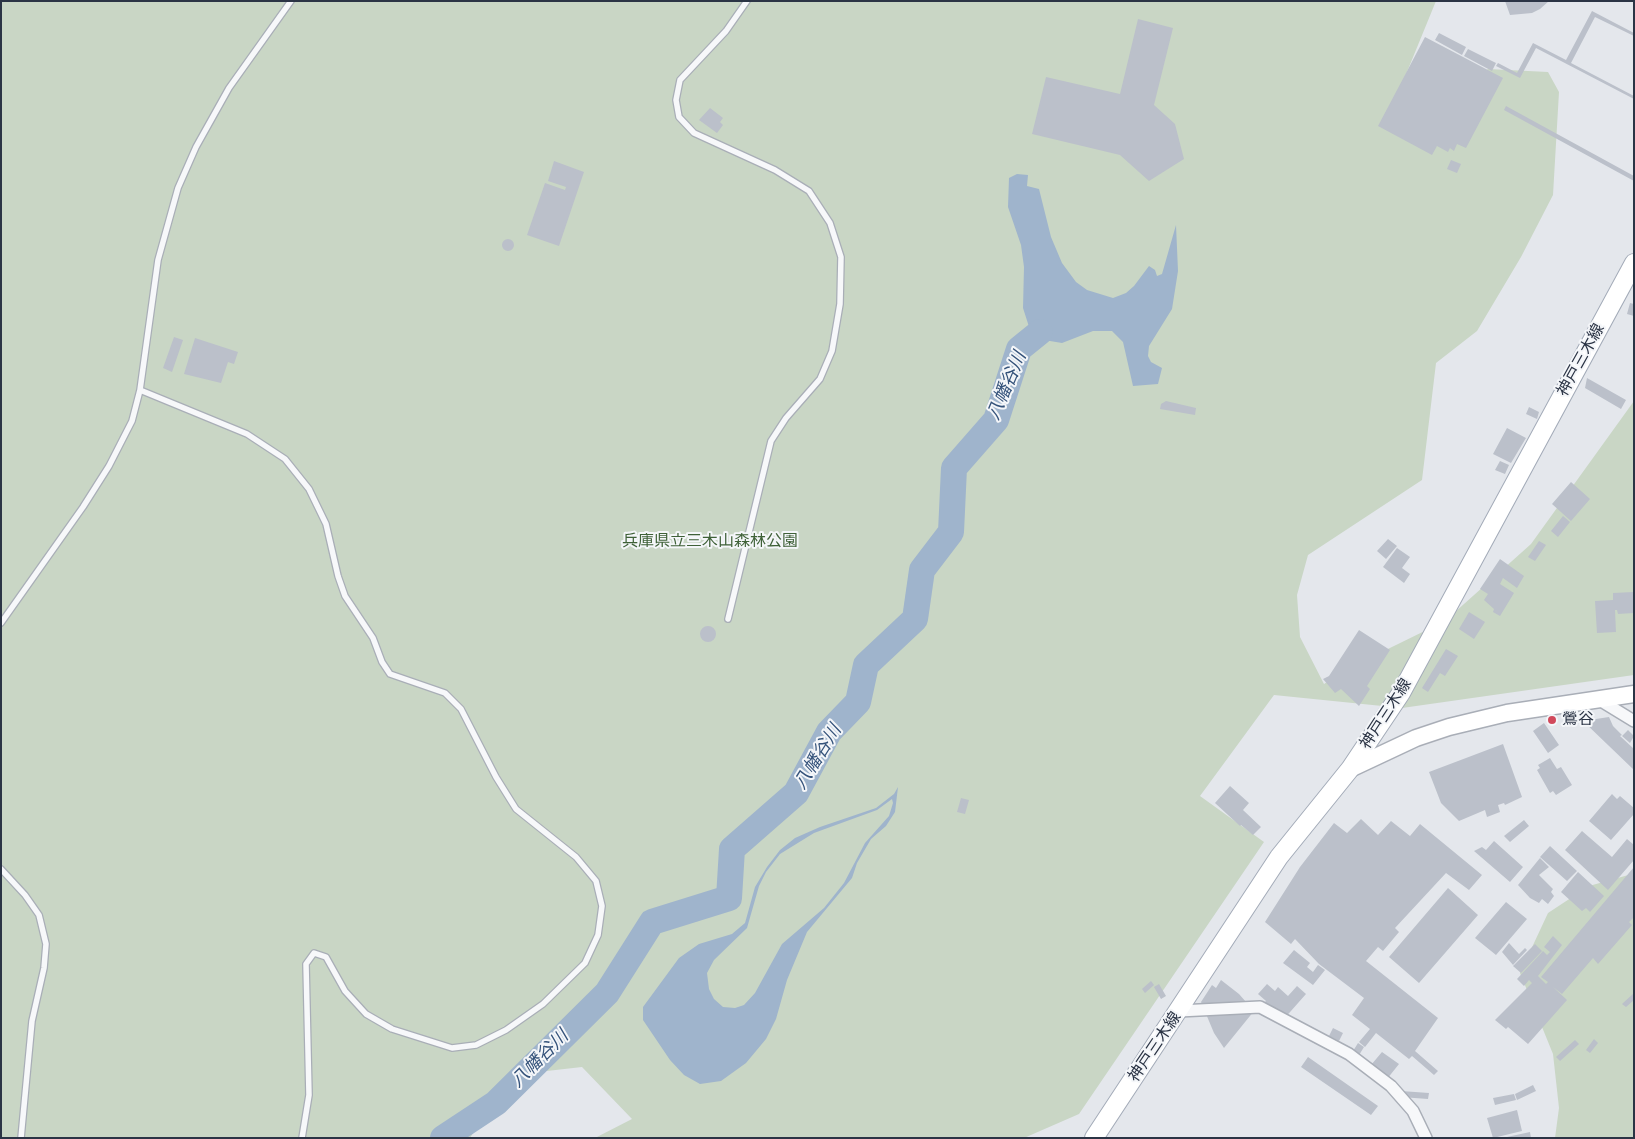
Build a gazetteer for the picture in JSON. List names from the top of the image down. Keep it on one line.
{"streets":{"main road":["神戸三木線"]},"water":["八幡谷川"],"parks":["兵庫県立三木山森林公園"],"places":["鶯谷"]}
